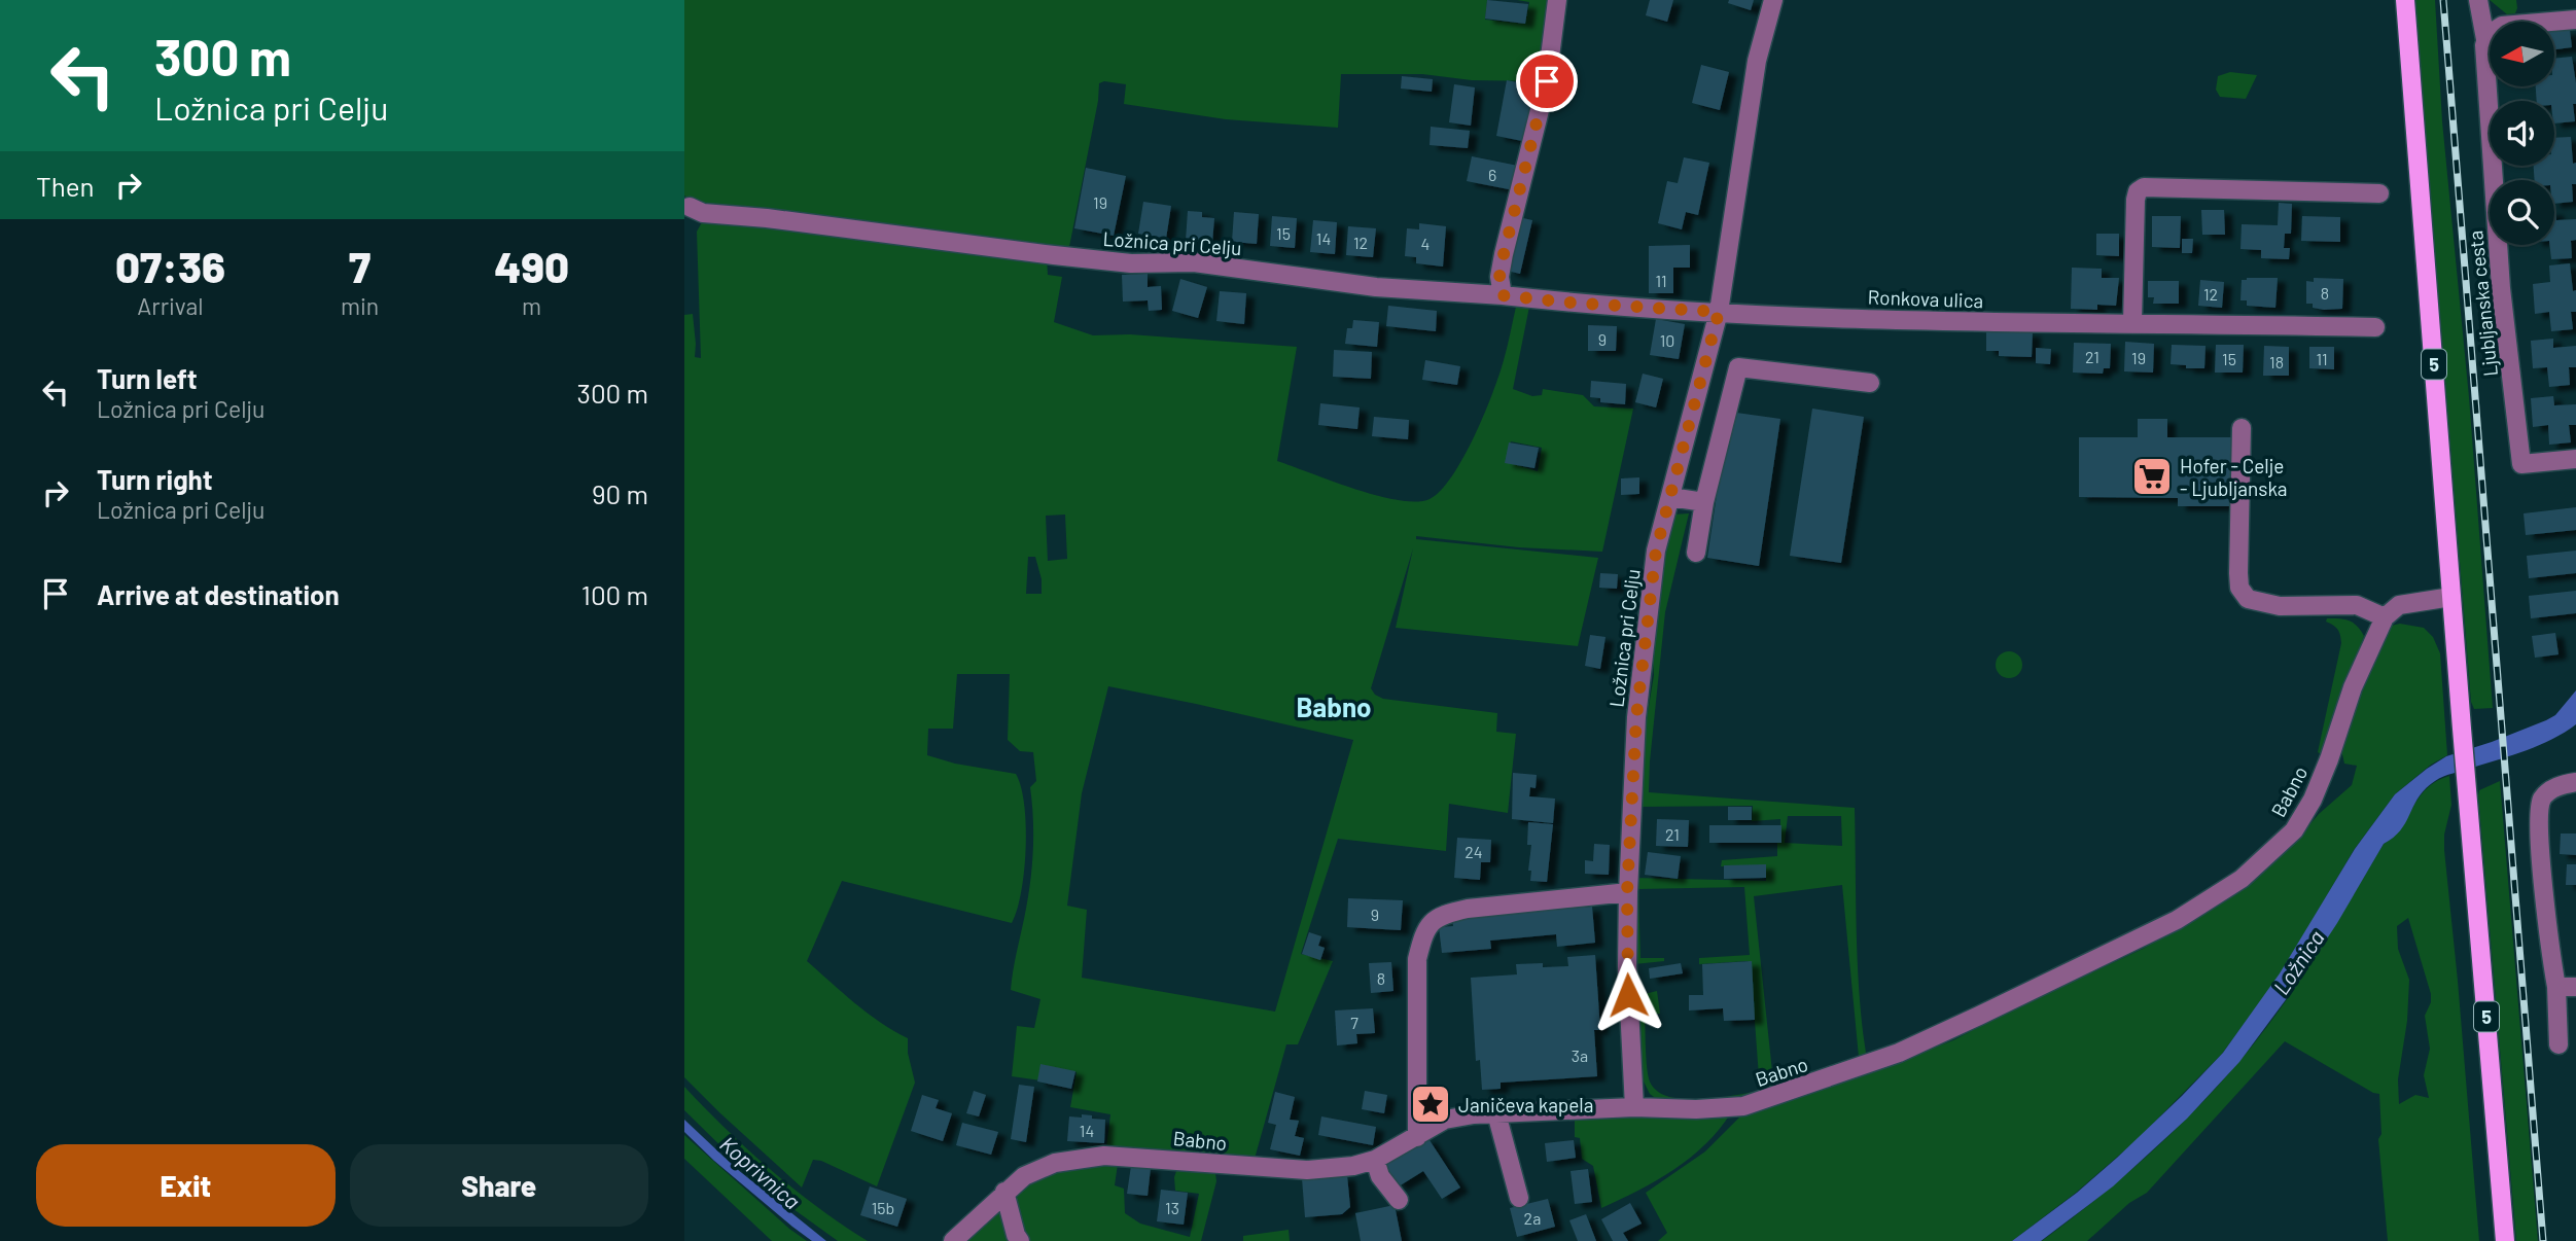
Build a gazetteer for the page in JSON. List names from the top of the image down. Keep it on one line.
{"streets":{"main road":["5"],"street":["Ložnica pri Celju","Ronkova ulica","Ljubljanska cesta","Babno"]},"crossings":[["Ložnica pri Celju","Ronkova ulica"],["Ložnica pri Celju","Babno"]],"districts":["Babno"],"water":["Ložnica","Koprivnica"],"places":{"supermarket":["Hofer - Celje - Ljubljanska"],"place":["Janičeva kapela"]},"house_numbers":["6","19","15","14","12","4","11","8","12","9","10","21","19","15","11","18","21","24","9","8","7","3a","14","15b","13","2a"],"north":"left","page":{"turn":["300 m","Ložnica pri Celju"],"then":"Then","eta":["07:36","Arrival","7","min","490","m"],"list":[{"name":"Turn left","note":"Ložnica pri Celju","value":"300 m"},{"name":"Turn right","note":"Ložnica pri Celju","value":"90 m"},{"name":"Arrive at destination","value":"100 m"}],"buttons":["Exit","Share"]}}
